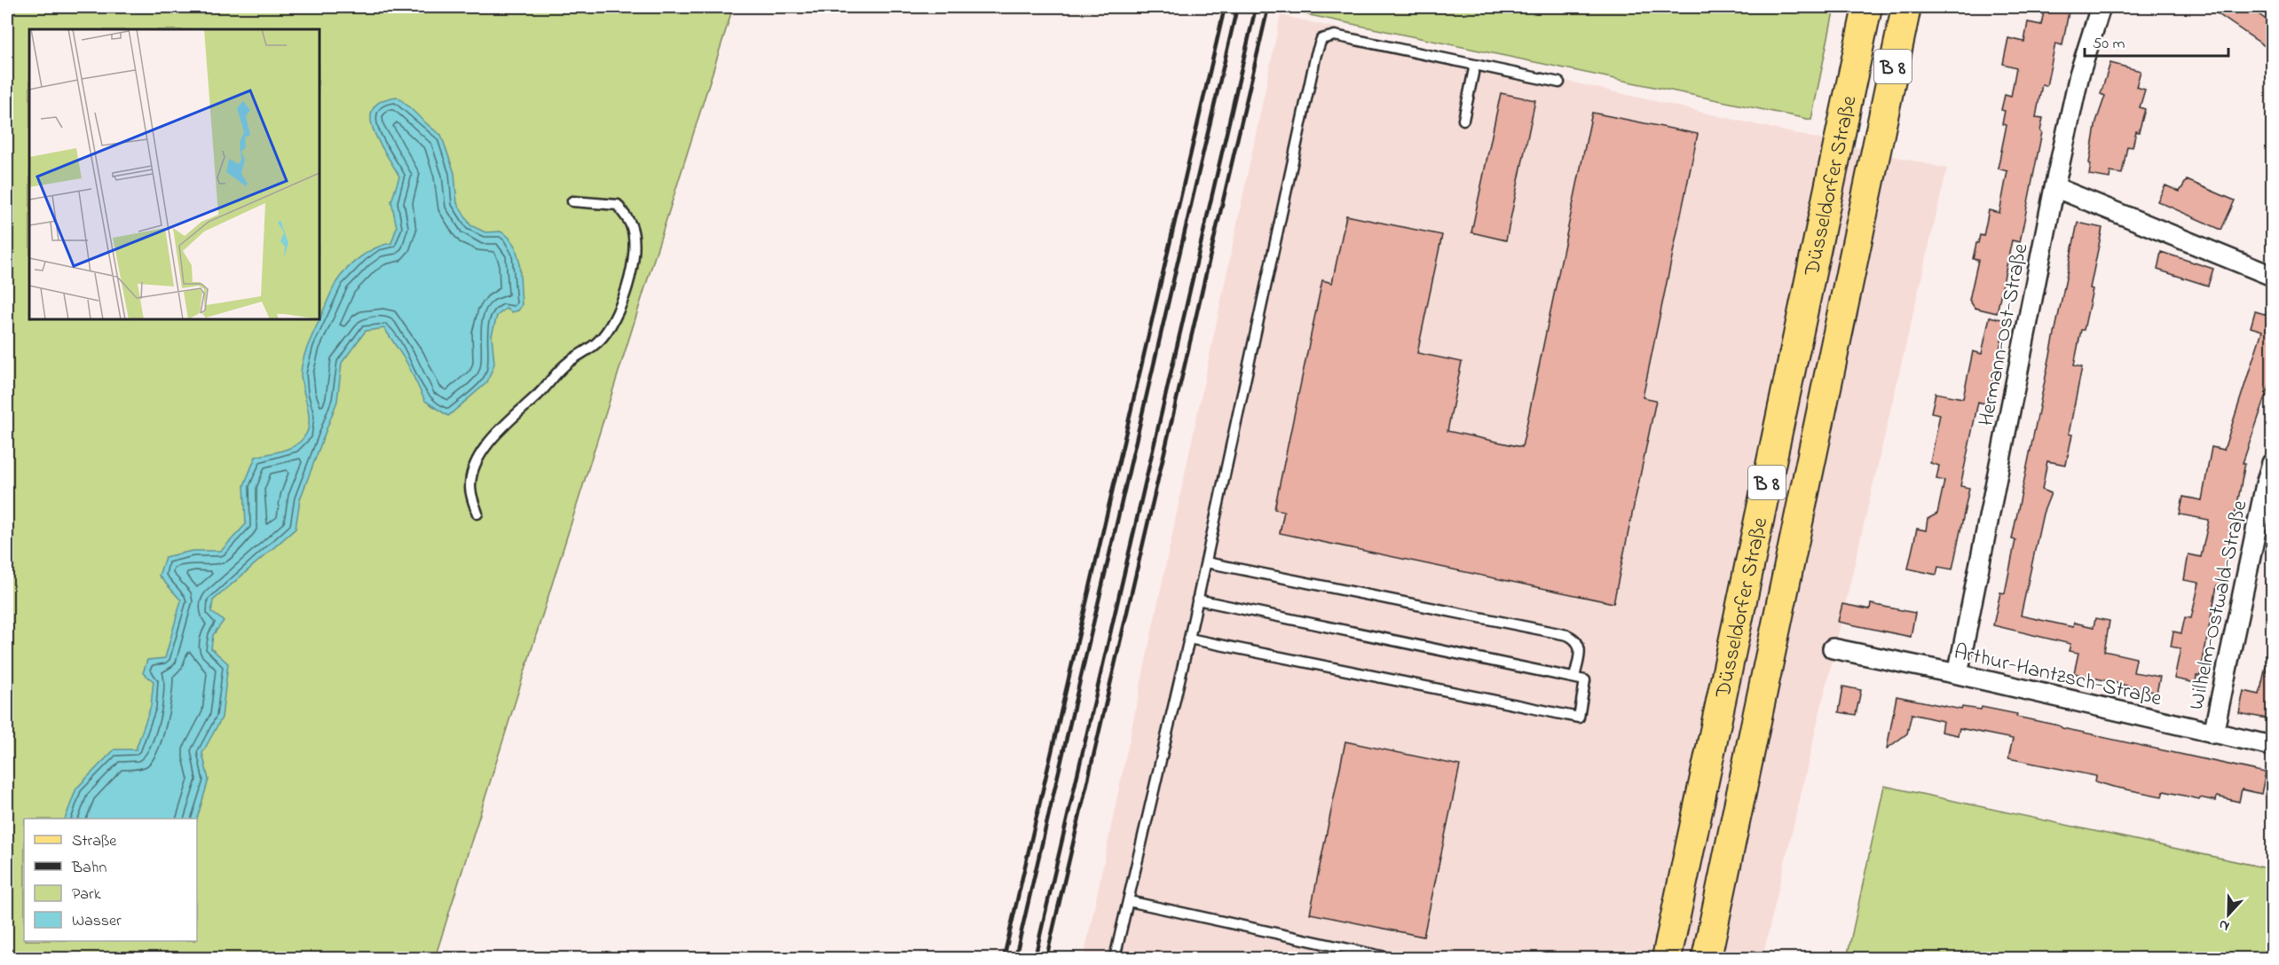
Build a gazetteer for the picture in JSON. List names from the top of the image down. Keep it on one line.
{"streets":{"main road":["B 8","Düsseldorfer Straße"],"street":["Hermann-Ost-Straße","Wilhelm-Ostwald-Straße","Arthur-Hantzsch-Straße"]},"crossings":[["Hermann-Ost-Straße","Arthur-Hantzsch-Straße"],["Wilhelm-Ostwald-Straße","Arthur-Hantzsch-Straße"]],"legend":["Straße","Bahn","Park","Wasser"],"scale_bar":"50 m","north":"bottom"}
